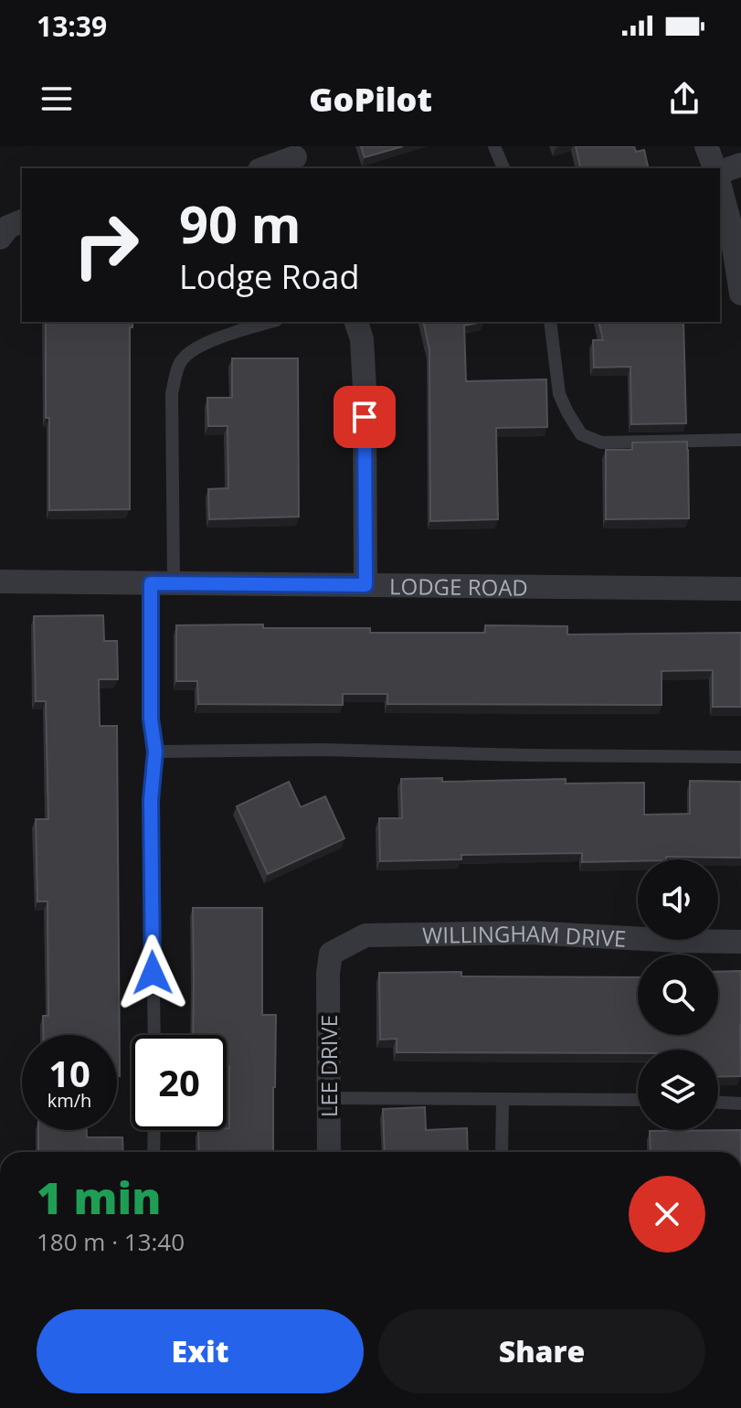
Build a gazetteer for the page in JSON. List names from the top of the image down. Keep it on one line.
{"streets":{"street":["LODGE ROAD","WILLINGHAM DRIVE","LEE DRIVE"]},"crossings":[["WILLINGHAM DRIVE","LEE DRIVE"]],"page":{"status":"13:39","header":"GoPilot","turn":["90 m","Lodge Road"],"speed":"10 km/h","limit":"20","heading":["1 min","180 m · 13:40"],"buttons":["Exit","Share"]}}
